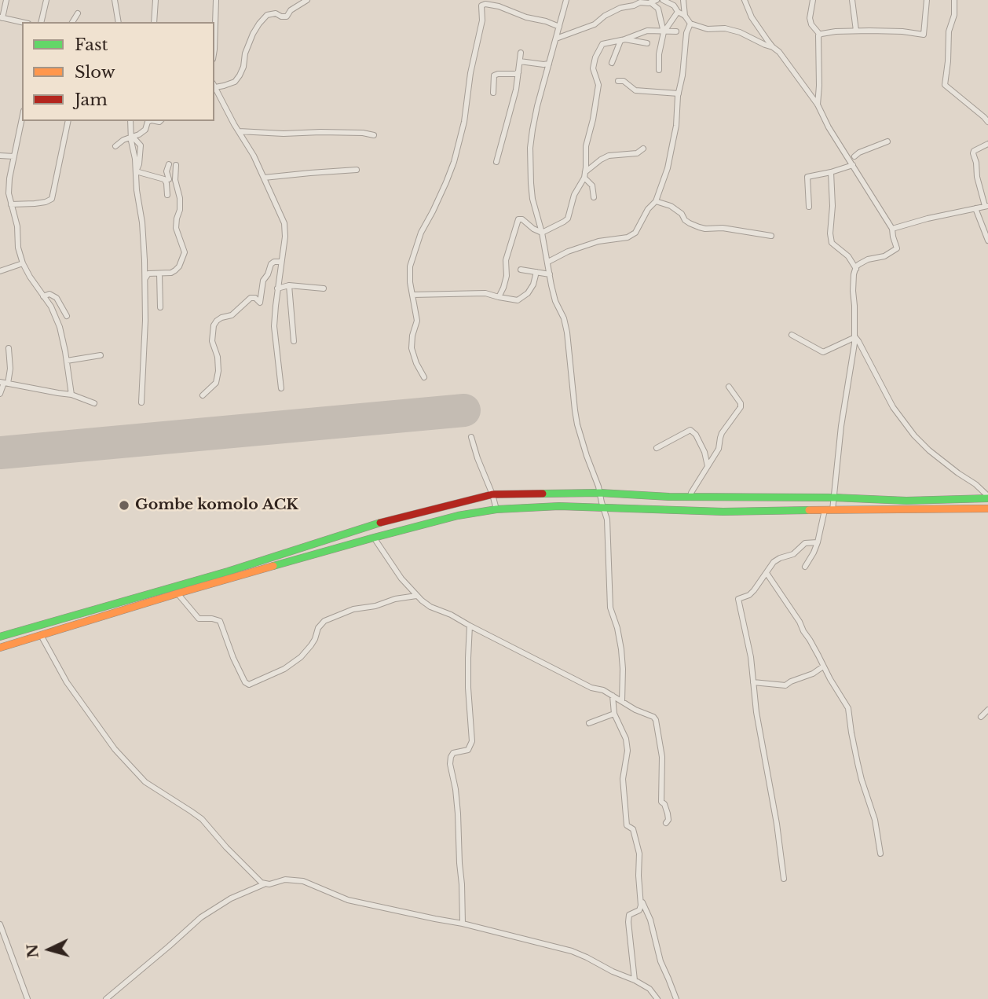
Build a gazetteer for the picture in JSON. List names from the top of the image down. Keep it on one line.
{"places":["Gombe komolo ACK"],"legend":["Fast","Slow","Jam"],"north":"left"}
